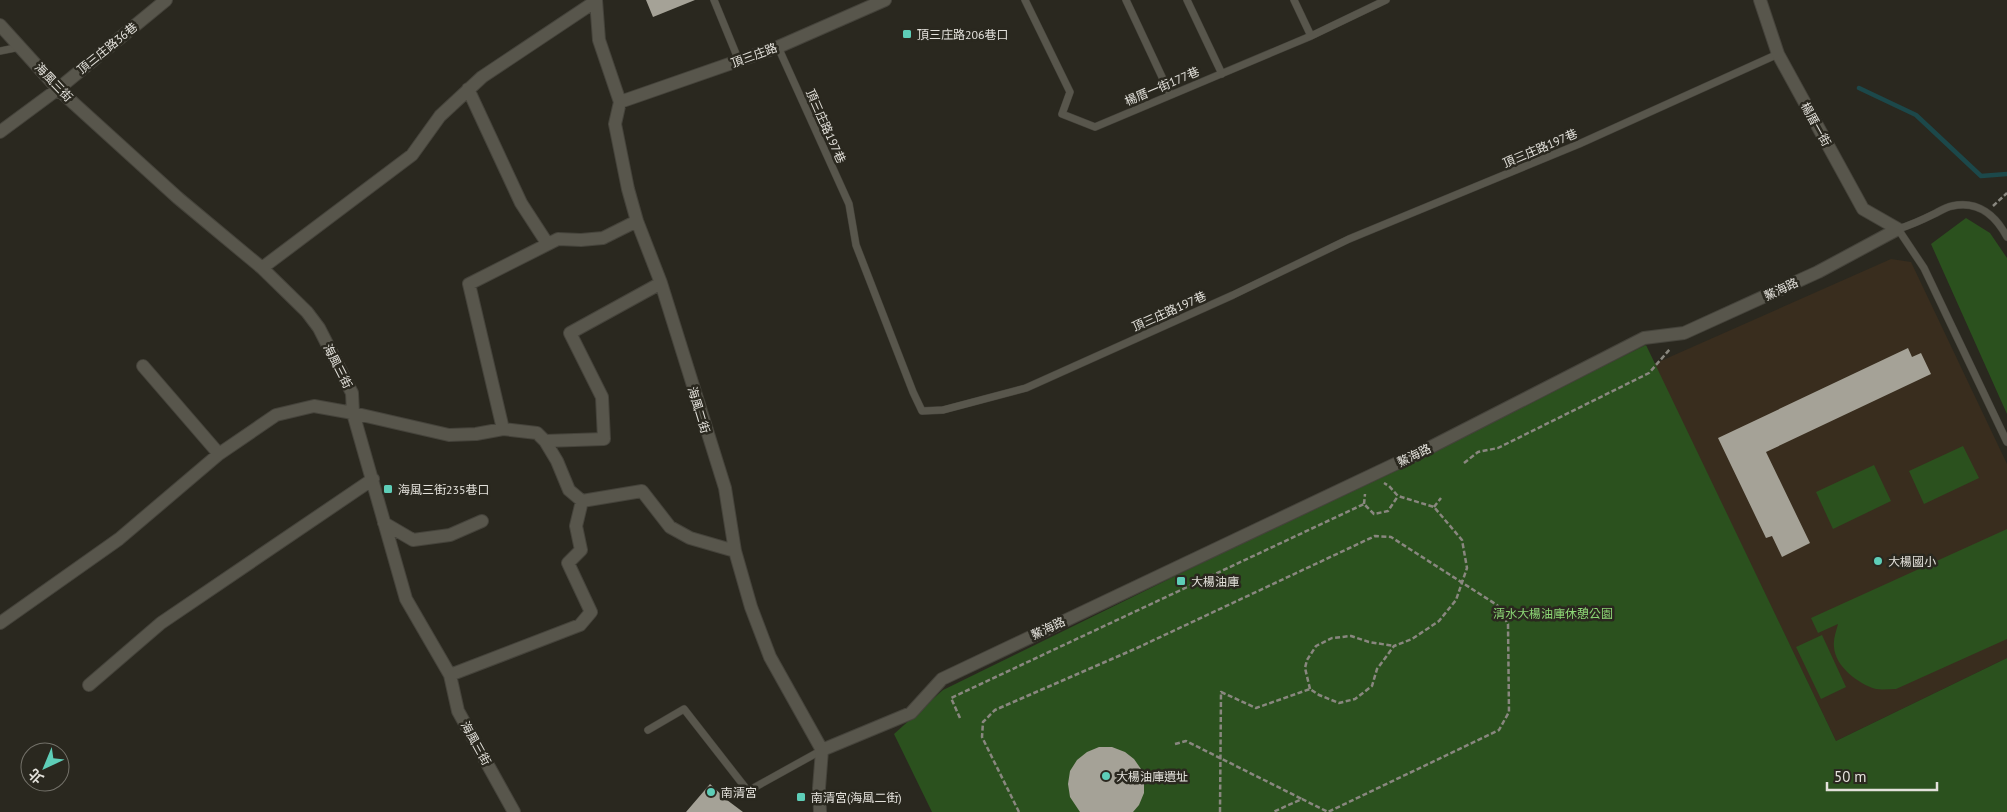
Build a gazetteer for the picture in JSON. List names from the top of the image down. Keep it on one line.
{"streets":{"street":["頂三庄路36巷","頂三庄路","海風三街","楊厝一街","鰲海路","海風二街"],"lane":["楊厝一街177巷","頂三庄路197巷"]},"crossings":[["頂三庄路36巷","海風三街"],["頂三庄路","頂三庄路197巷"],["頂三庄路","海風二街"],["楊厝一街","頂三庄路197巷"],["楊厝一街","鰲海路"],["鰲海路","海風二街"]],"parks":["清水大楊油庫休憩公園"],"places":{"transit":["頂三庄路206巷口","海風三街235巷口","大楊油庫","南清宮(海風二街)"],"other":["大楊國小","大楊油庫遺址","南清宮"]},"scale_bar":"50 m","north":"bottom left"}
